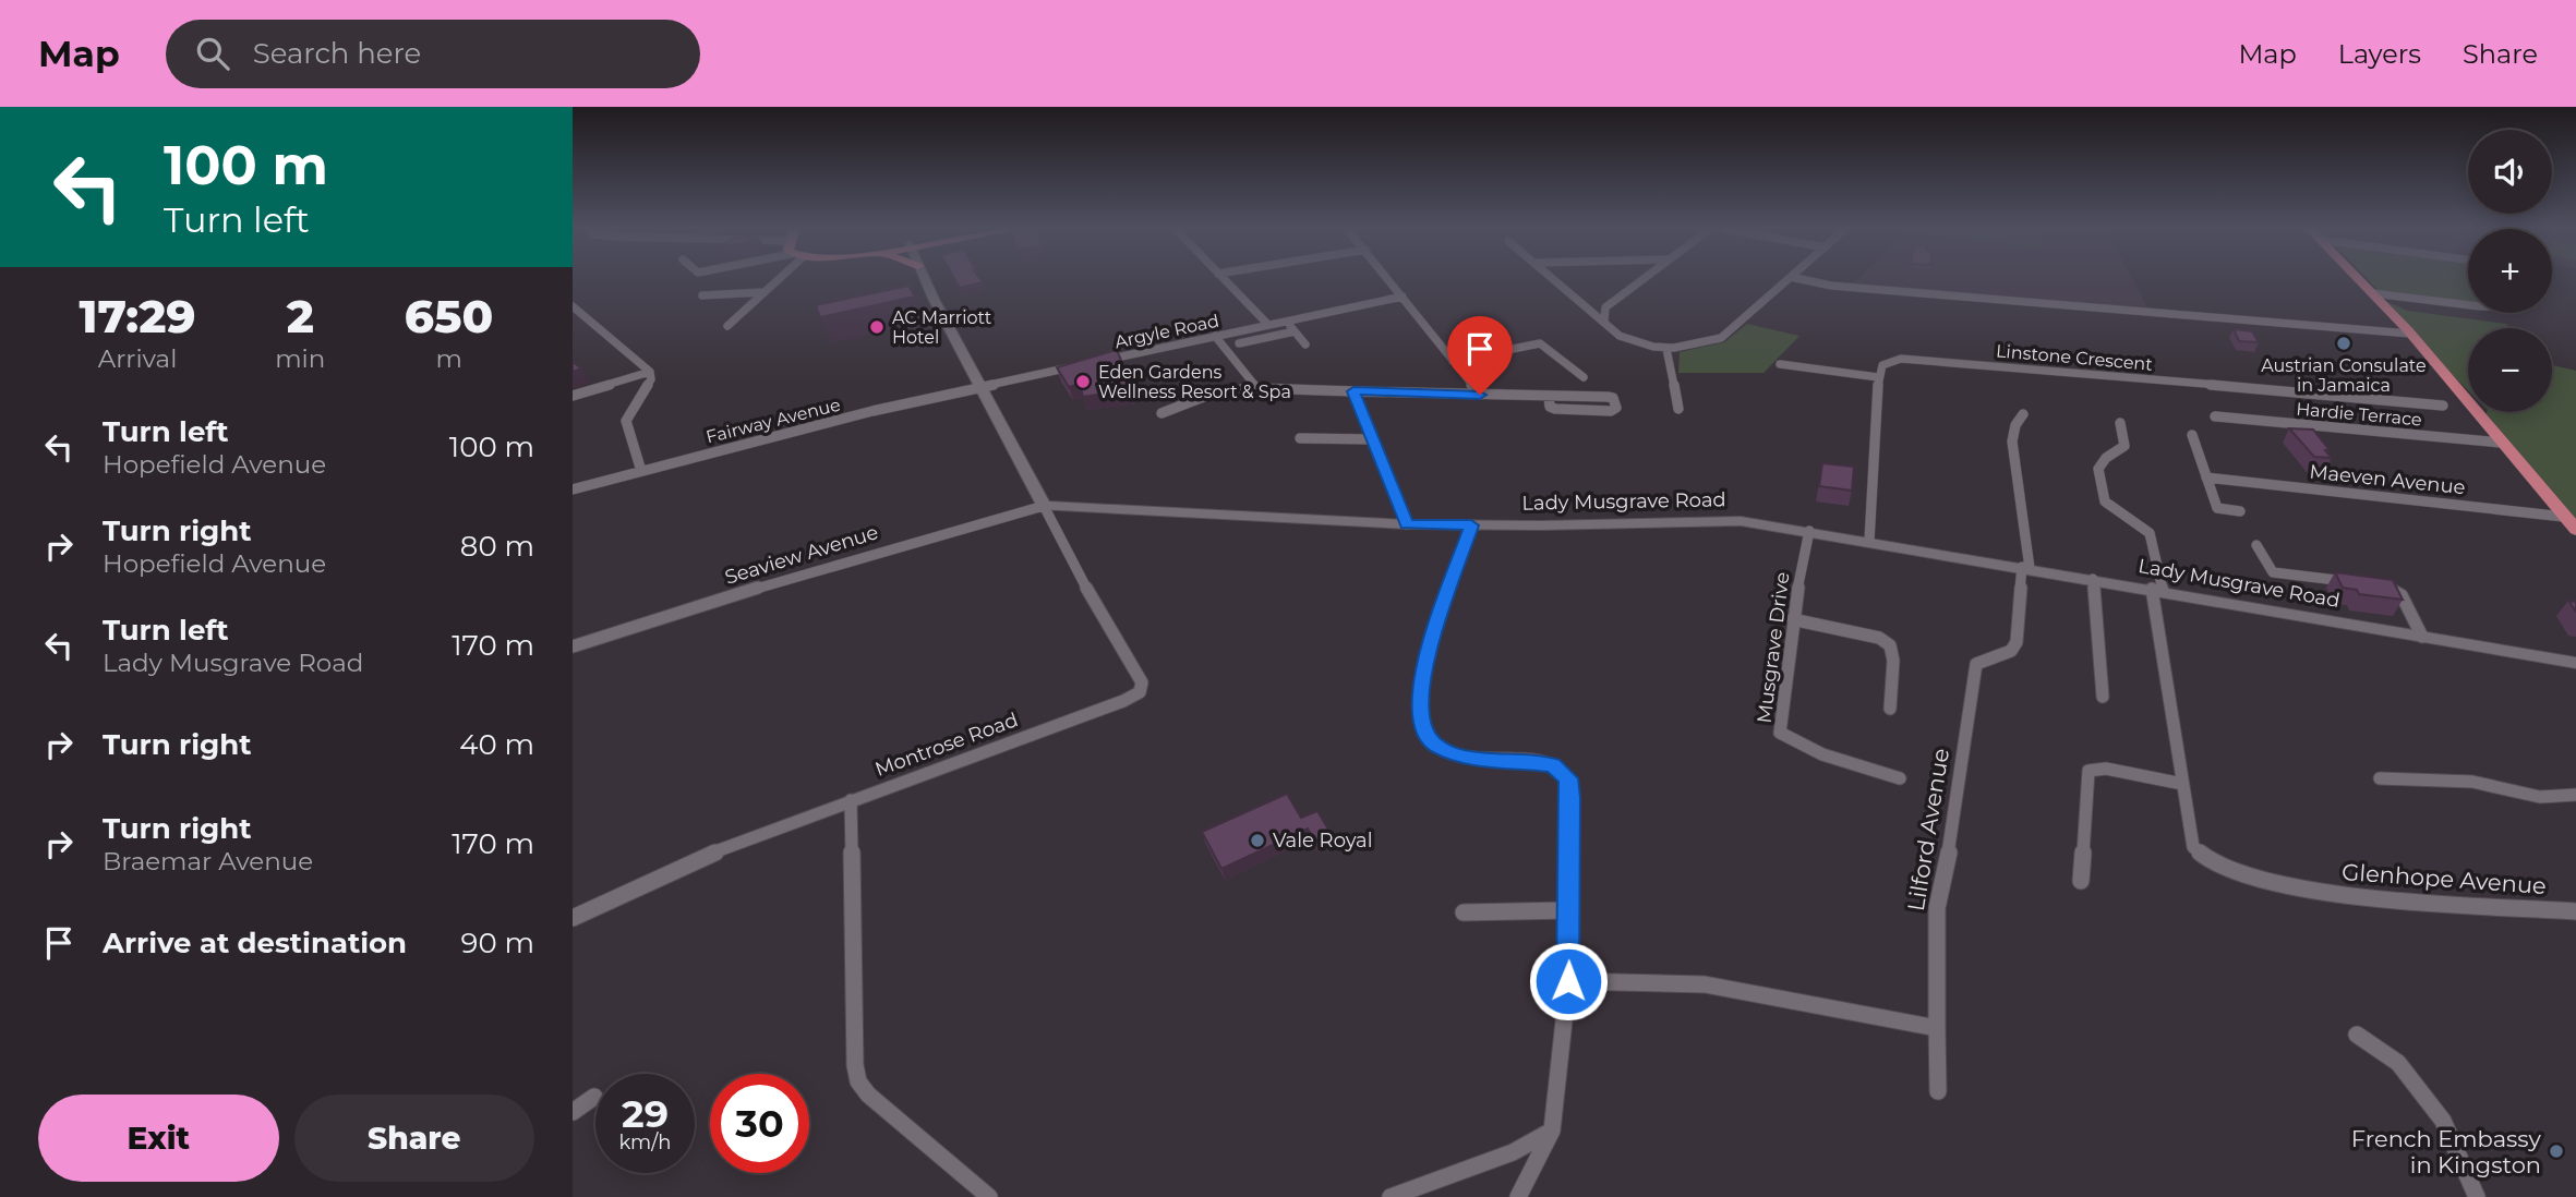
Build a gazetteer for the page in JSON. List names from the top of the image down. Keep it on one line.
{"streets":{"main road":["Lady Musgrave Road"],"street":["Argyle Road","Linstone Crescent","Hardie Terrace","Fairway Avenue","Maeven Avenue","Seaview Avenue","Musgrave Drive","Montrose Road","Lilford Avenue","Glenhope Avenue"]},"crossings":[["Lady Musgrave Road","Seaview Avenue"],["Lady Musgrave Road","Musgrave Drive"],["Lady Musgrave Road","Montrose Road"],["Lady Musgrave Road","Lilford Avenue"],["Seaview Avenue","Montrose Road"]],"places":["AC Marriott Hotel","Austrian Consulate in Jamaica","Eden Gardens Wellness Resort & Spa","Vale Royal","French Embassy in Kingston"],"page":{"header":"Map","search":"Search here","nav":["Map","Layers","Share"],"turn":["100 m","Turn left"],"map_buttons":["+","−"],"eta":["17:29","Arrival","2","min","650","m"],"list":[{"name":"Turn left","note":"Hopefield Avenue","value":"100 m"},{"name":"Turn right","note":"Hopefield Avenue","value":"80 m"},{"name":"Turn left","note":"Lady Musgrave Road","value":"170 m"},{"name":"Turn right","value":"40 m"},{"name":"Turn right","note":"Braemar Avenue","value":"170 m"},{"name":"Arrive at destination","value":"90 m"}],"speed":"29 km/h","limit":"30","buttons":["Exit","Share"]}}
